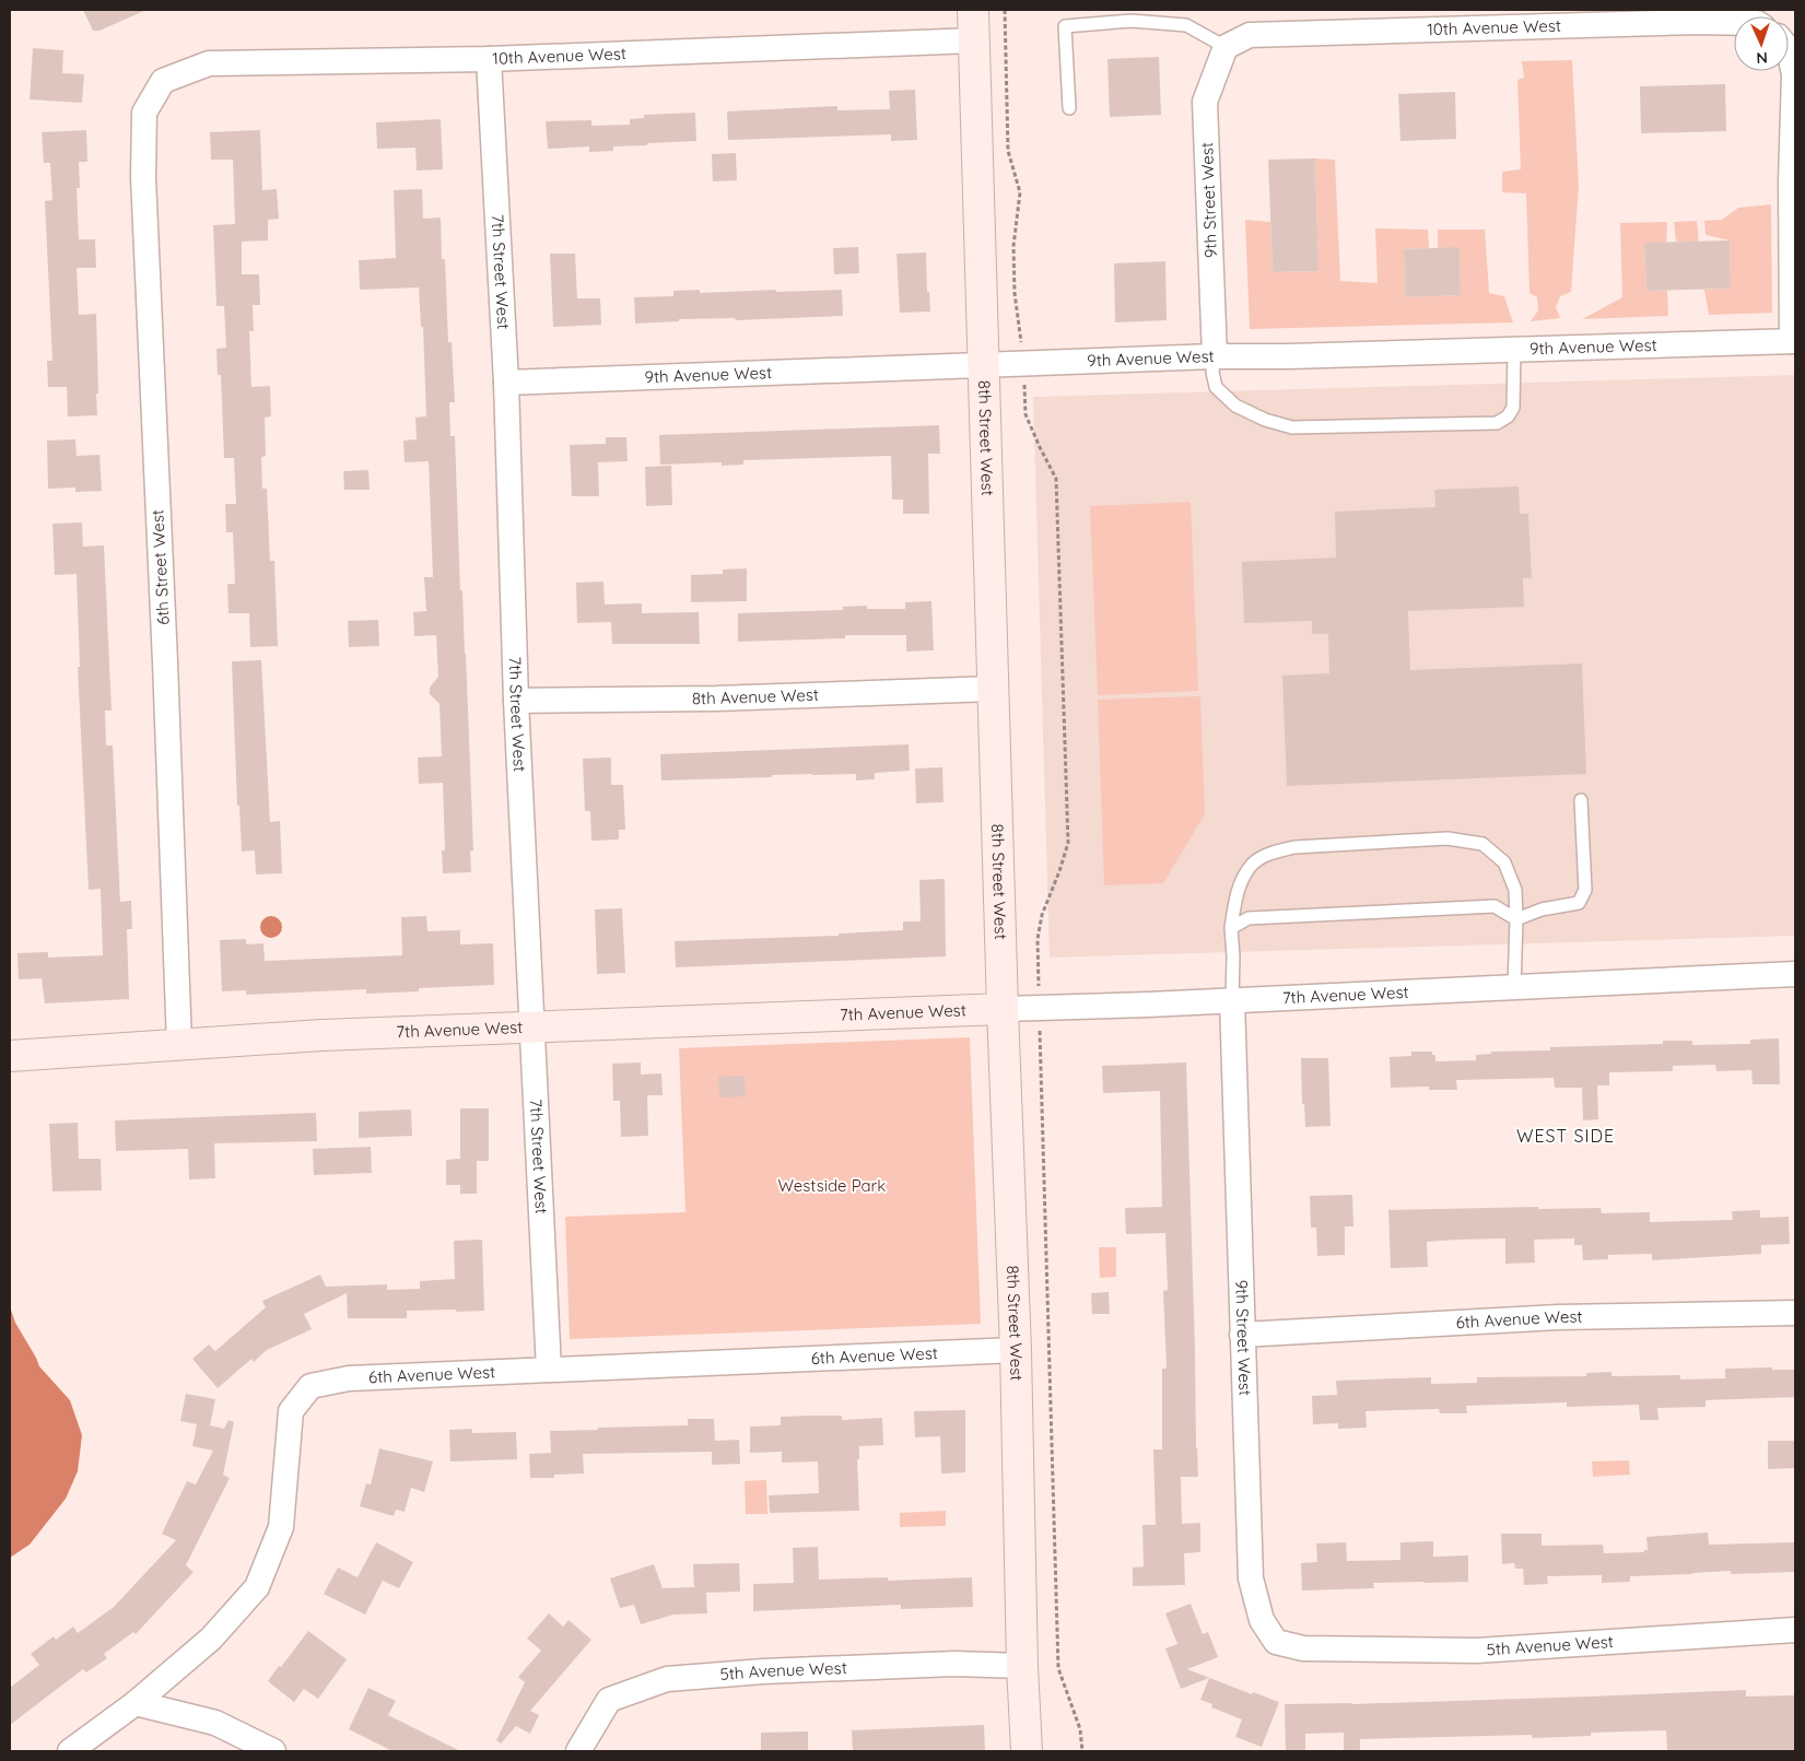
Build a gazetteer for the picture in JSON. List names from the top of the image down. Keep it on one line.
{"streets":{"street":["10th Avenue West","9th Street West","7th Street West","9th Avenue West","8th Street West","6th Street West","8th Avenue West","7th Avenue West","6th Avenue West","5th Avenue West"]},"crossings":[["10th Avenue West","9th Street West"],["10th Avenue West","7th Street West"],["10th Avenue West","8th Street West"],["10th Avenue West","6th Street West"],["9th Street West","9th Avenue West"],["9th Street West","7th Avenue West"],["9th Street West","6th Avenue West"],["9th Street West","5th Avenue West"],["7th Street West","9th Avenue West"],["7th Street West","8th Avenue West"],["7th Street West","7th Avenue West"],["7th Street West","6th Avenue West"],["9th Avenue West","8th Street West"],["8th Street West","8th Avenue West"],["8th Street West","7th Avenue West"],["8th Street West","6th Avenue West"],["8th Street West","5th Avenue West"],["6th Street West","7th Avenue West"]],"districts":["WEST SIDE"],"parks":["Westside Park"],"north":"bottom"}
